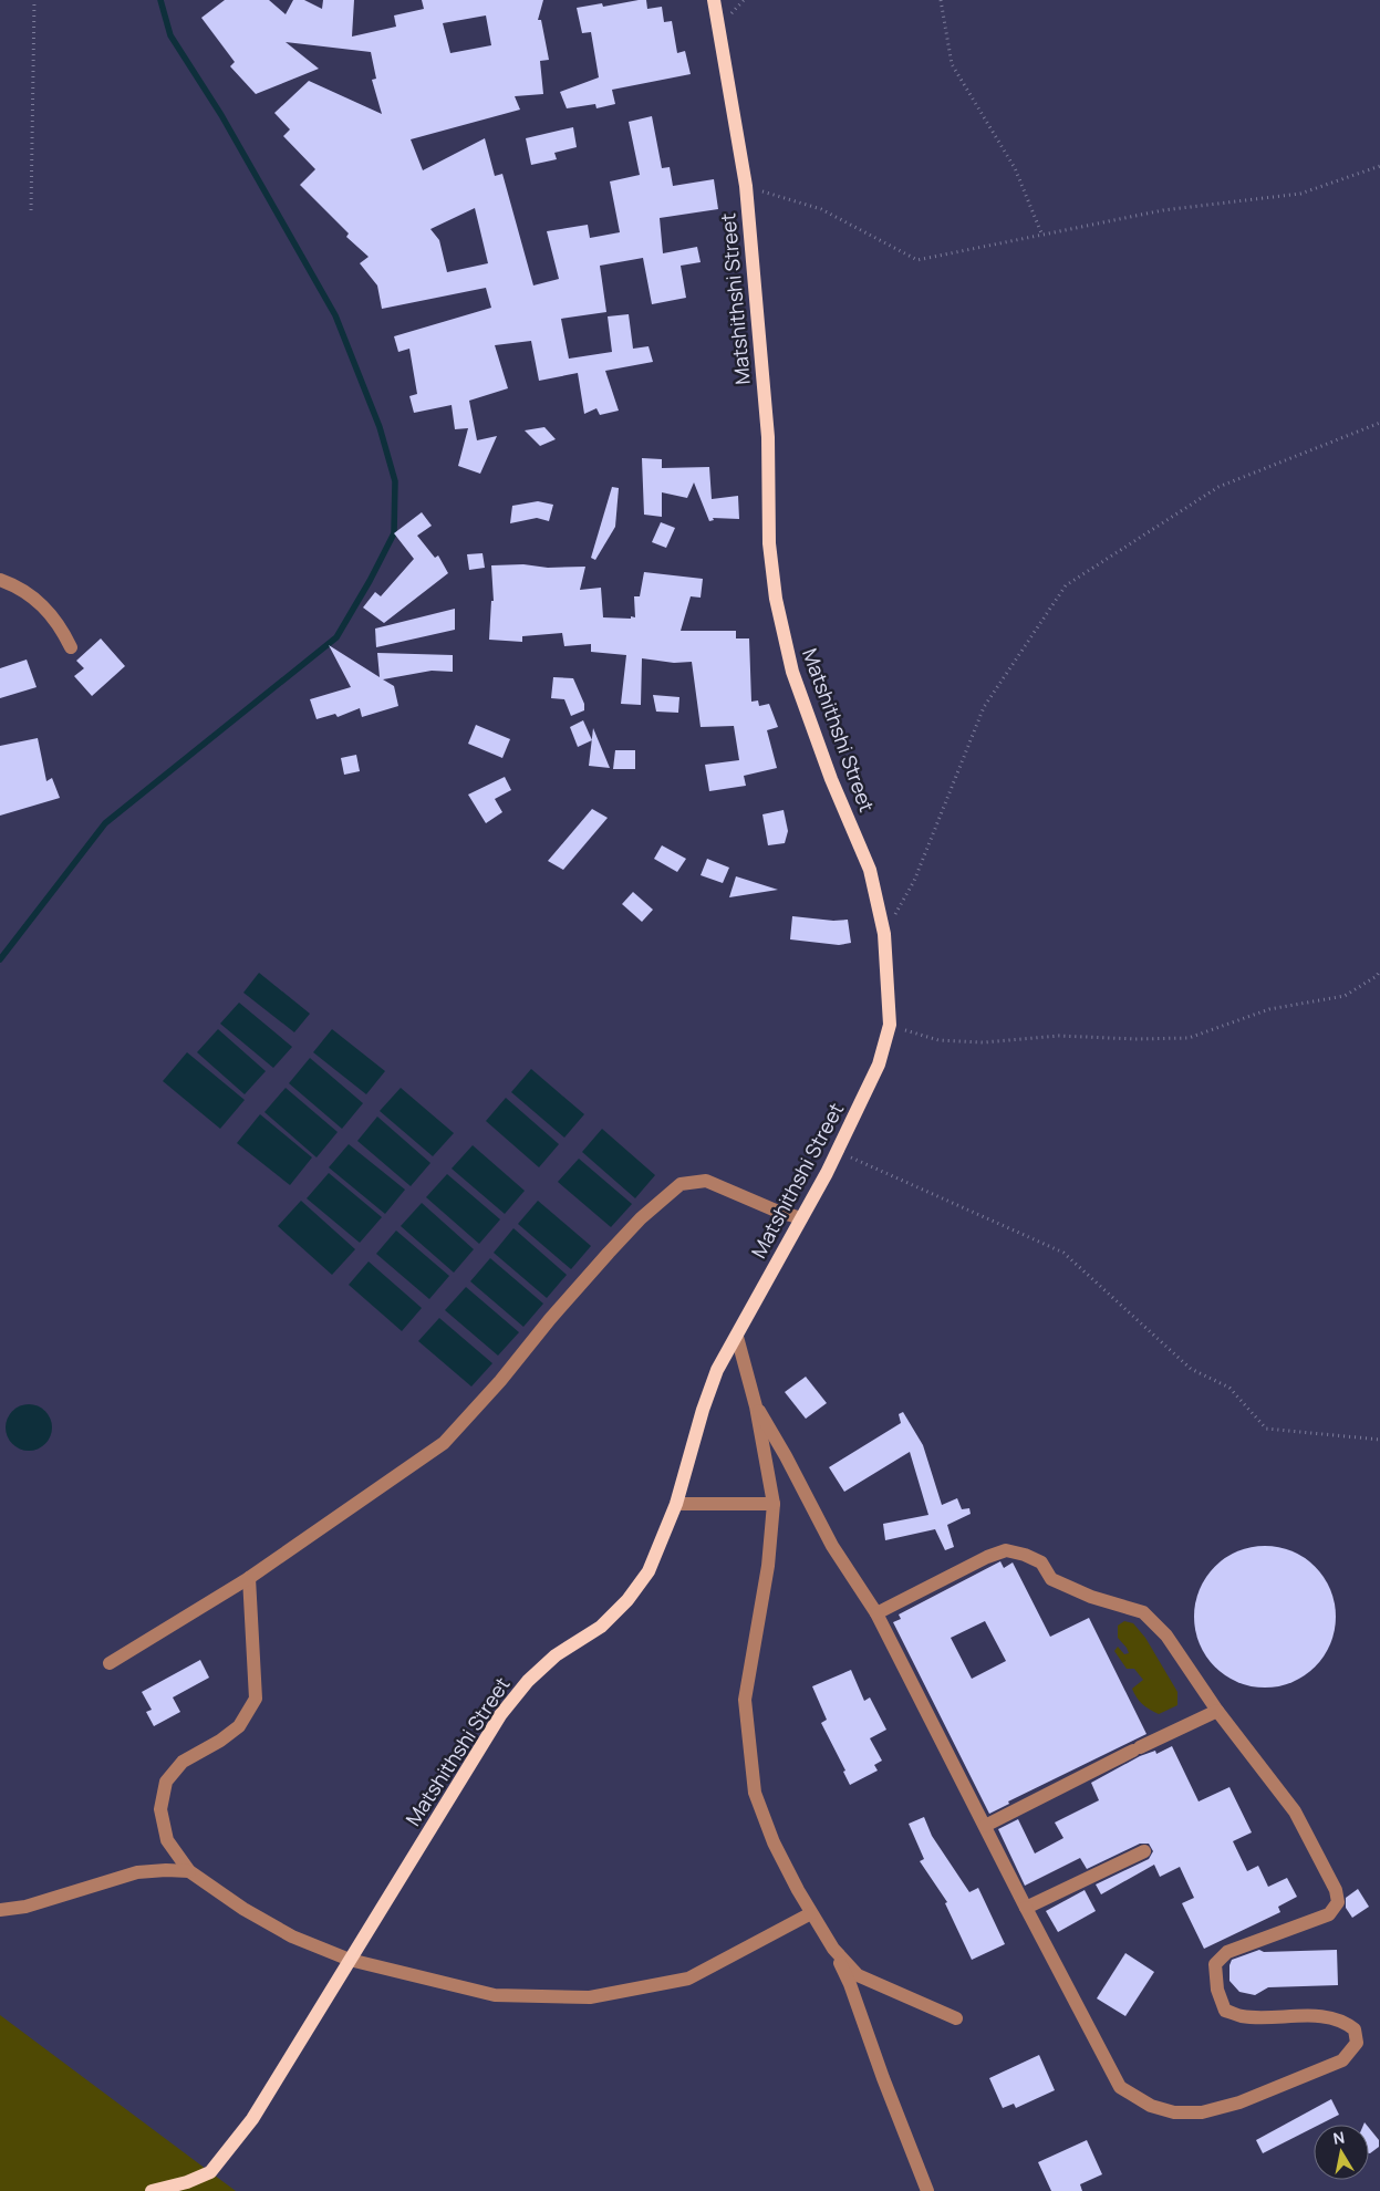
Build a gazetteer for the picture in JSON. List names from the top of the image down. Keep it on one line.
{"streets":{"main road":["Matshithshi Street"]},"north":"top"}
